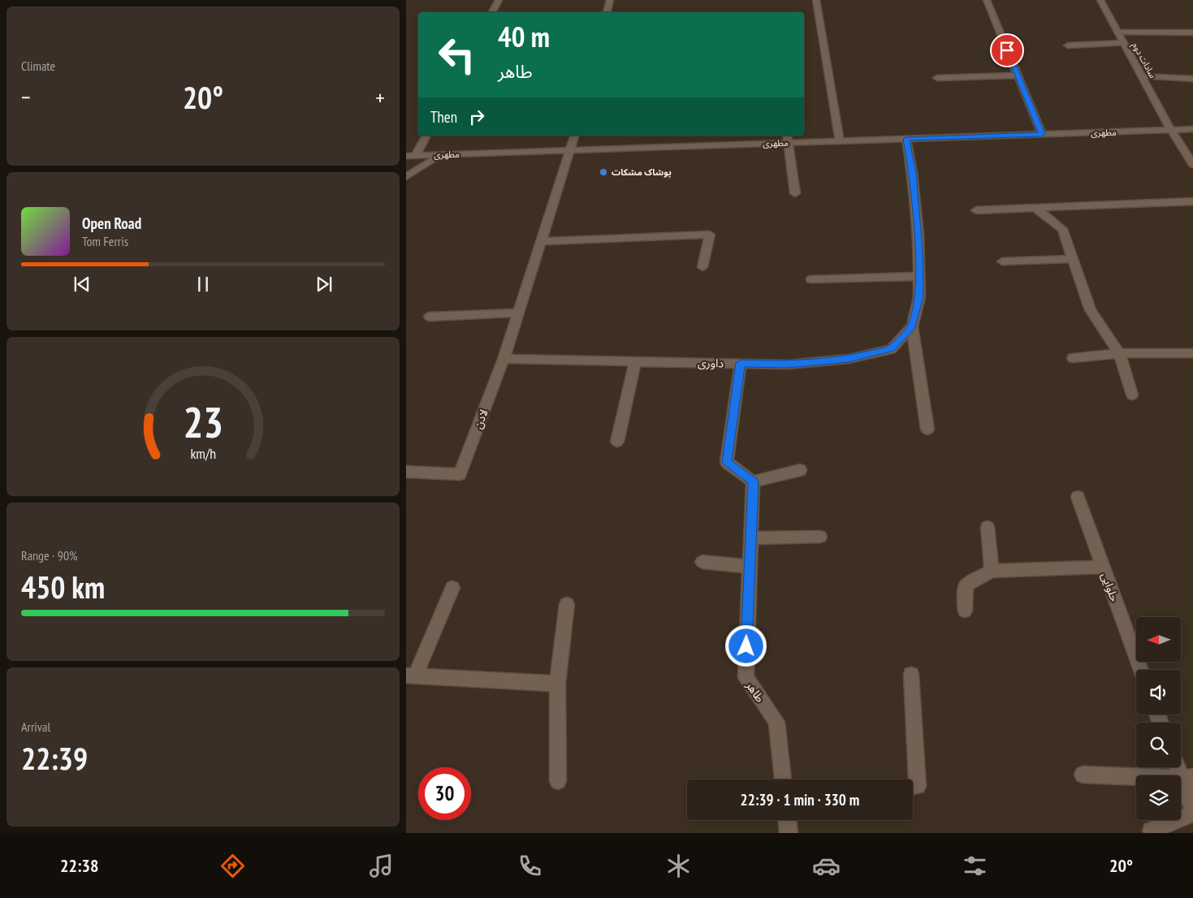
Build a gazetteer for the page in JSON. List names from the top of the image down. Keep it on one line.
{"streets":{"street":["سادات دوم","مطهری","داوری","لادن","حلوایی","طاهر"]},"crossings":[["سادات دوم","مطهری"],["مطهری","داوری"],["مطهری","لادن"],["داوری","لادن"]],"places":["پوشاک مشکات"],"north":"left","page":{"tile":["Climate",["Range · 90%","450 km"],["Arrival","22:39"]],"turn":["40 m","طاهر"],"heat":["−","20°","+"],"then":"Then","song":["Open Road","Tom Ferris"],"limit":"30","trip":"22:39 · 1 min · 330 m","tabs":["22:38","20°"],"gauge":["23","km/h"]}}
